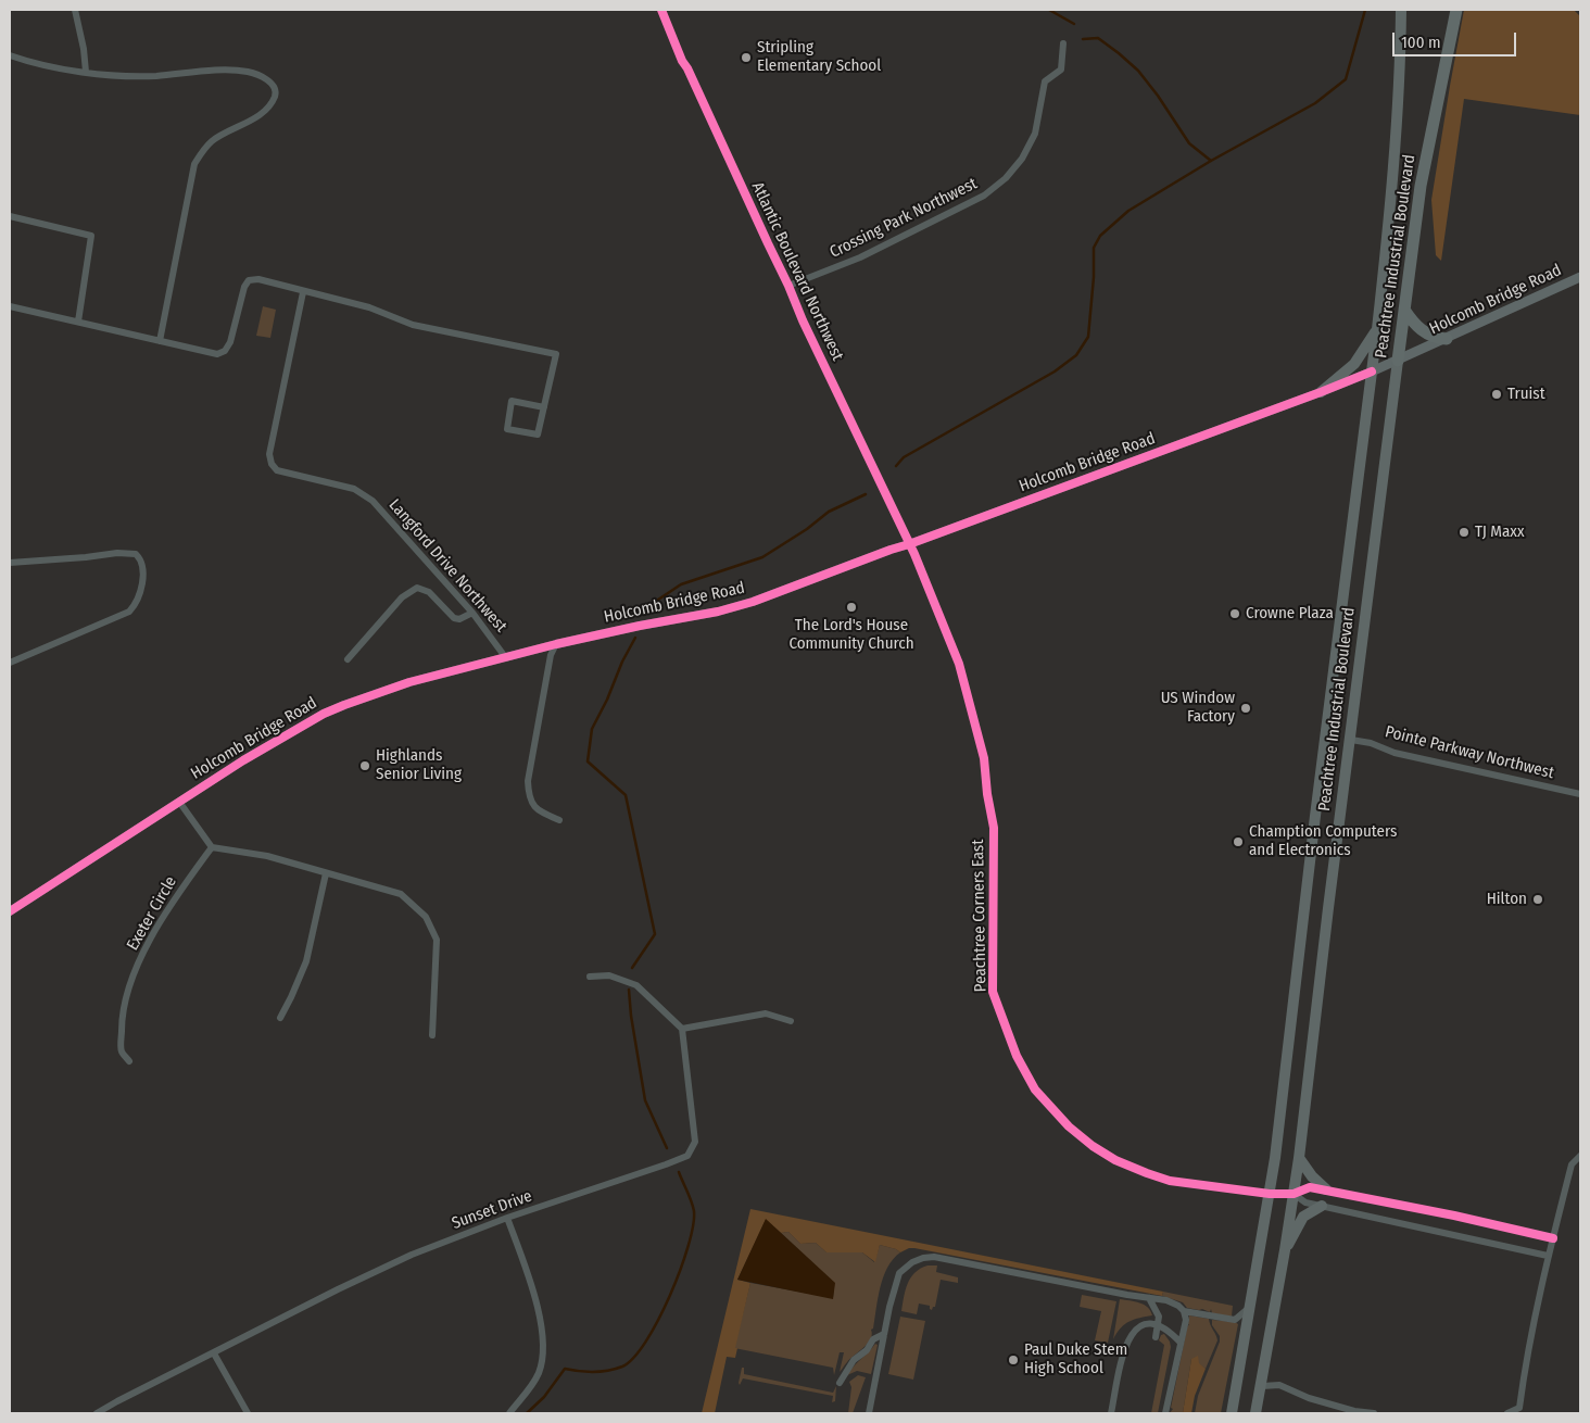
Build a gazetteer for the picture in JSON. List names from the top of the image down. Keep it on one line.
{"streets":{"highway":["Peachtree Industrial Boulevard"],"main road":["Holcomb Bridge Road"],"street":["Crossing Park Northwest","Atlantic Boulevard Northwest","Langford Drive Northwest","Pointe Parkway Northwest","Exeter Circle","Peachtree Corners East","Sunset Drive"]},"crossings":[["Crossing Park Northwest","Atlantic Boulevard Northwest"],["Peachtree Industrial Boulevard","Holcomb Bridge Road"],["Peachtree Industrial Boulevard","Pointe Parkway Northwest"],["Peachtree Industrial Boulevard","Peachtree Corners East"],["Atlantic Boulevard Northwest","Holcomb Bridge Road"],["Atlantic Boulevard Northwest","Peachtree Corners East"],["Holcomb Bridge Road","Langford Drive Northwest"],["Holcomb Bridge Road","Peachtree Corners East"]],"places":["Stripling Elementary School","Truist","TJ Maxx","The Lord's House Community Church","Crowne Plaza","US Window Factory","Highlands Senior Living","Chamption Computers and Electronics","Hilton","Paul Duke Stem High School"],"scale_bar":"100 m"}
